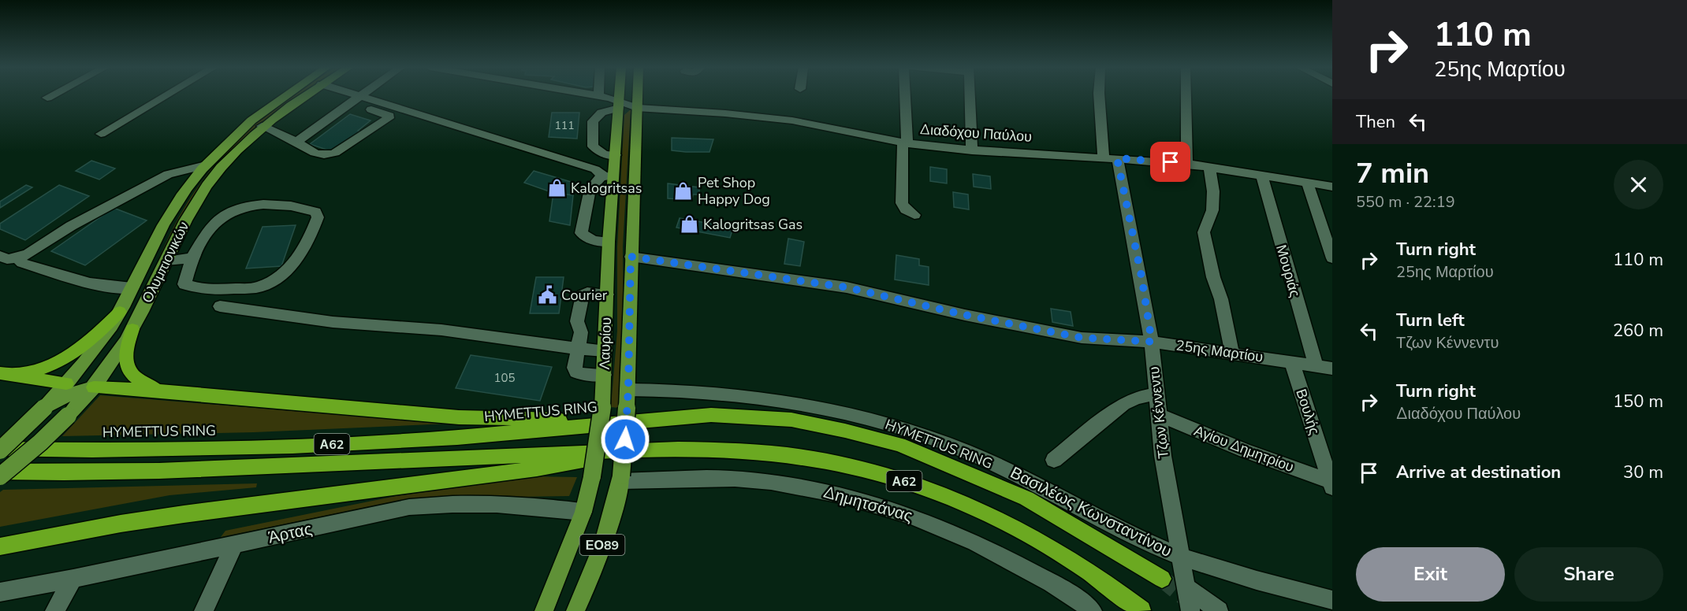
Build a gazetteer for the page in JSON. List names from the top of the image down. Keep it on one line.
{"streets":{"highway":["HYMETTUS RING","Α62"],"main road":["Ολυμπιονικών","Λαυρίου","ΕΟ89"],"street":["Διαδόχου Παύλου","Μουριάς","25ης Μαρτίου","Βουλής","Τζων Κέννεντυ","Αγίου Δημητρίου","Δημητσάνας","Βασιλέως Κωνσταντίνου","Άρτας"]},"crossings":[["Διαδόχου Παύλου","Μουριάς"],["Διαδόχου Παύλου","Λαυρίου"],["Διαδόχου Παύλου","Τζων Κέννεντυ"],["Μουριάς","25ης Μαρτίου"],["Λαυρίου","25ης Μαρτίου"],["Λαυρίου","Δημητσάνας"],["Λαυρίου","Βασιλέως Κωνσταντίνου"],["Λαυρίου","Άρτας"],["25ης Μαρτίου","Βουλής"],["25ης Μαρτίου","Τζων Κέννεντυ"],["Βουλής","Αγίου Δημητρίου"],["Τζων Κέννεντυ","Αγίου Δημητρίου"],["Τζων Κέννεντυ","Βασιλέως Κωνσταντίνου"]],"places":{"shop":["Kalogritsas","Pet Shop Happy Dog","Kalogritsas Gas"],"public building":["Courier"]},"house_numbers":["111","105"],"page":{"turn":["110 m","25ης Μαρτίου"],"then":"Then","heading":["7 min","550 m · 22:19"],"list":[{"name":"Turn right","note":"25ης Μαρτίου","value":"110 m"},{"name":"Turn left","note":"Τζων Κέννεντυ","value":"260 m"},{"name":"Turn right","note":"Διαδόχου Παύλου","value":"150 m"},{"name":"Arrive at destination","value":"30 m"}],"buttons":["Exit","Share"]}}
